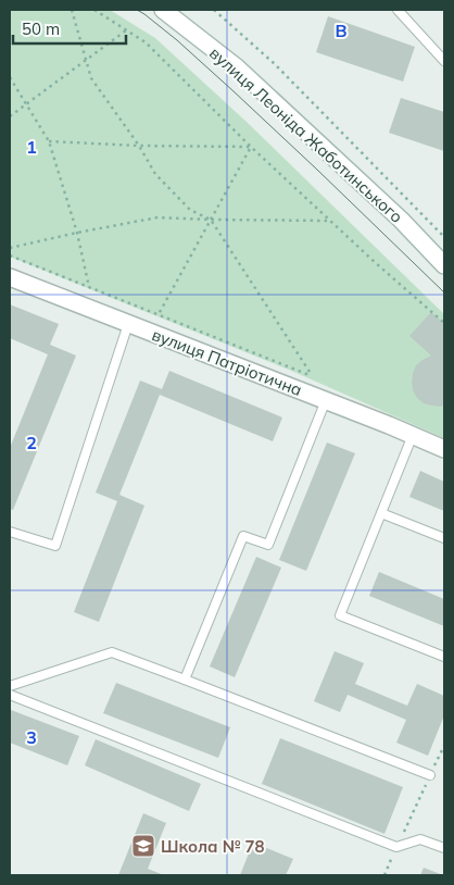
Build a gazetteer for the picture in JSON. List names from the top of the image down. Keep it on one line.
{"streets":{"street":["вулиця Леоніда Жаботинського","вулиця Патріотична"]},"places":{"school or university":["Школа № 78"]},"scale_bar":"50 m","grid":{"columns":["B"],"rows":["1","2","3"]}}
